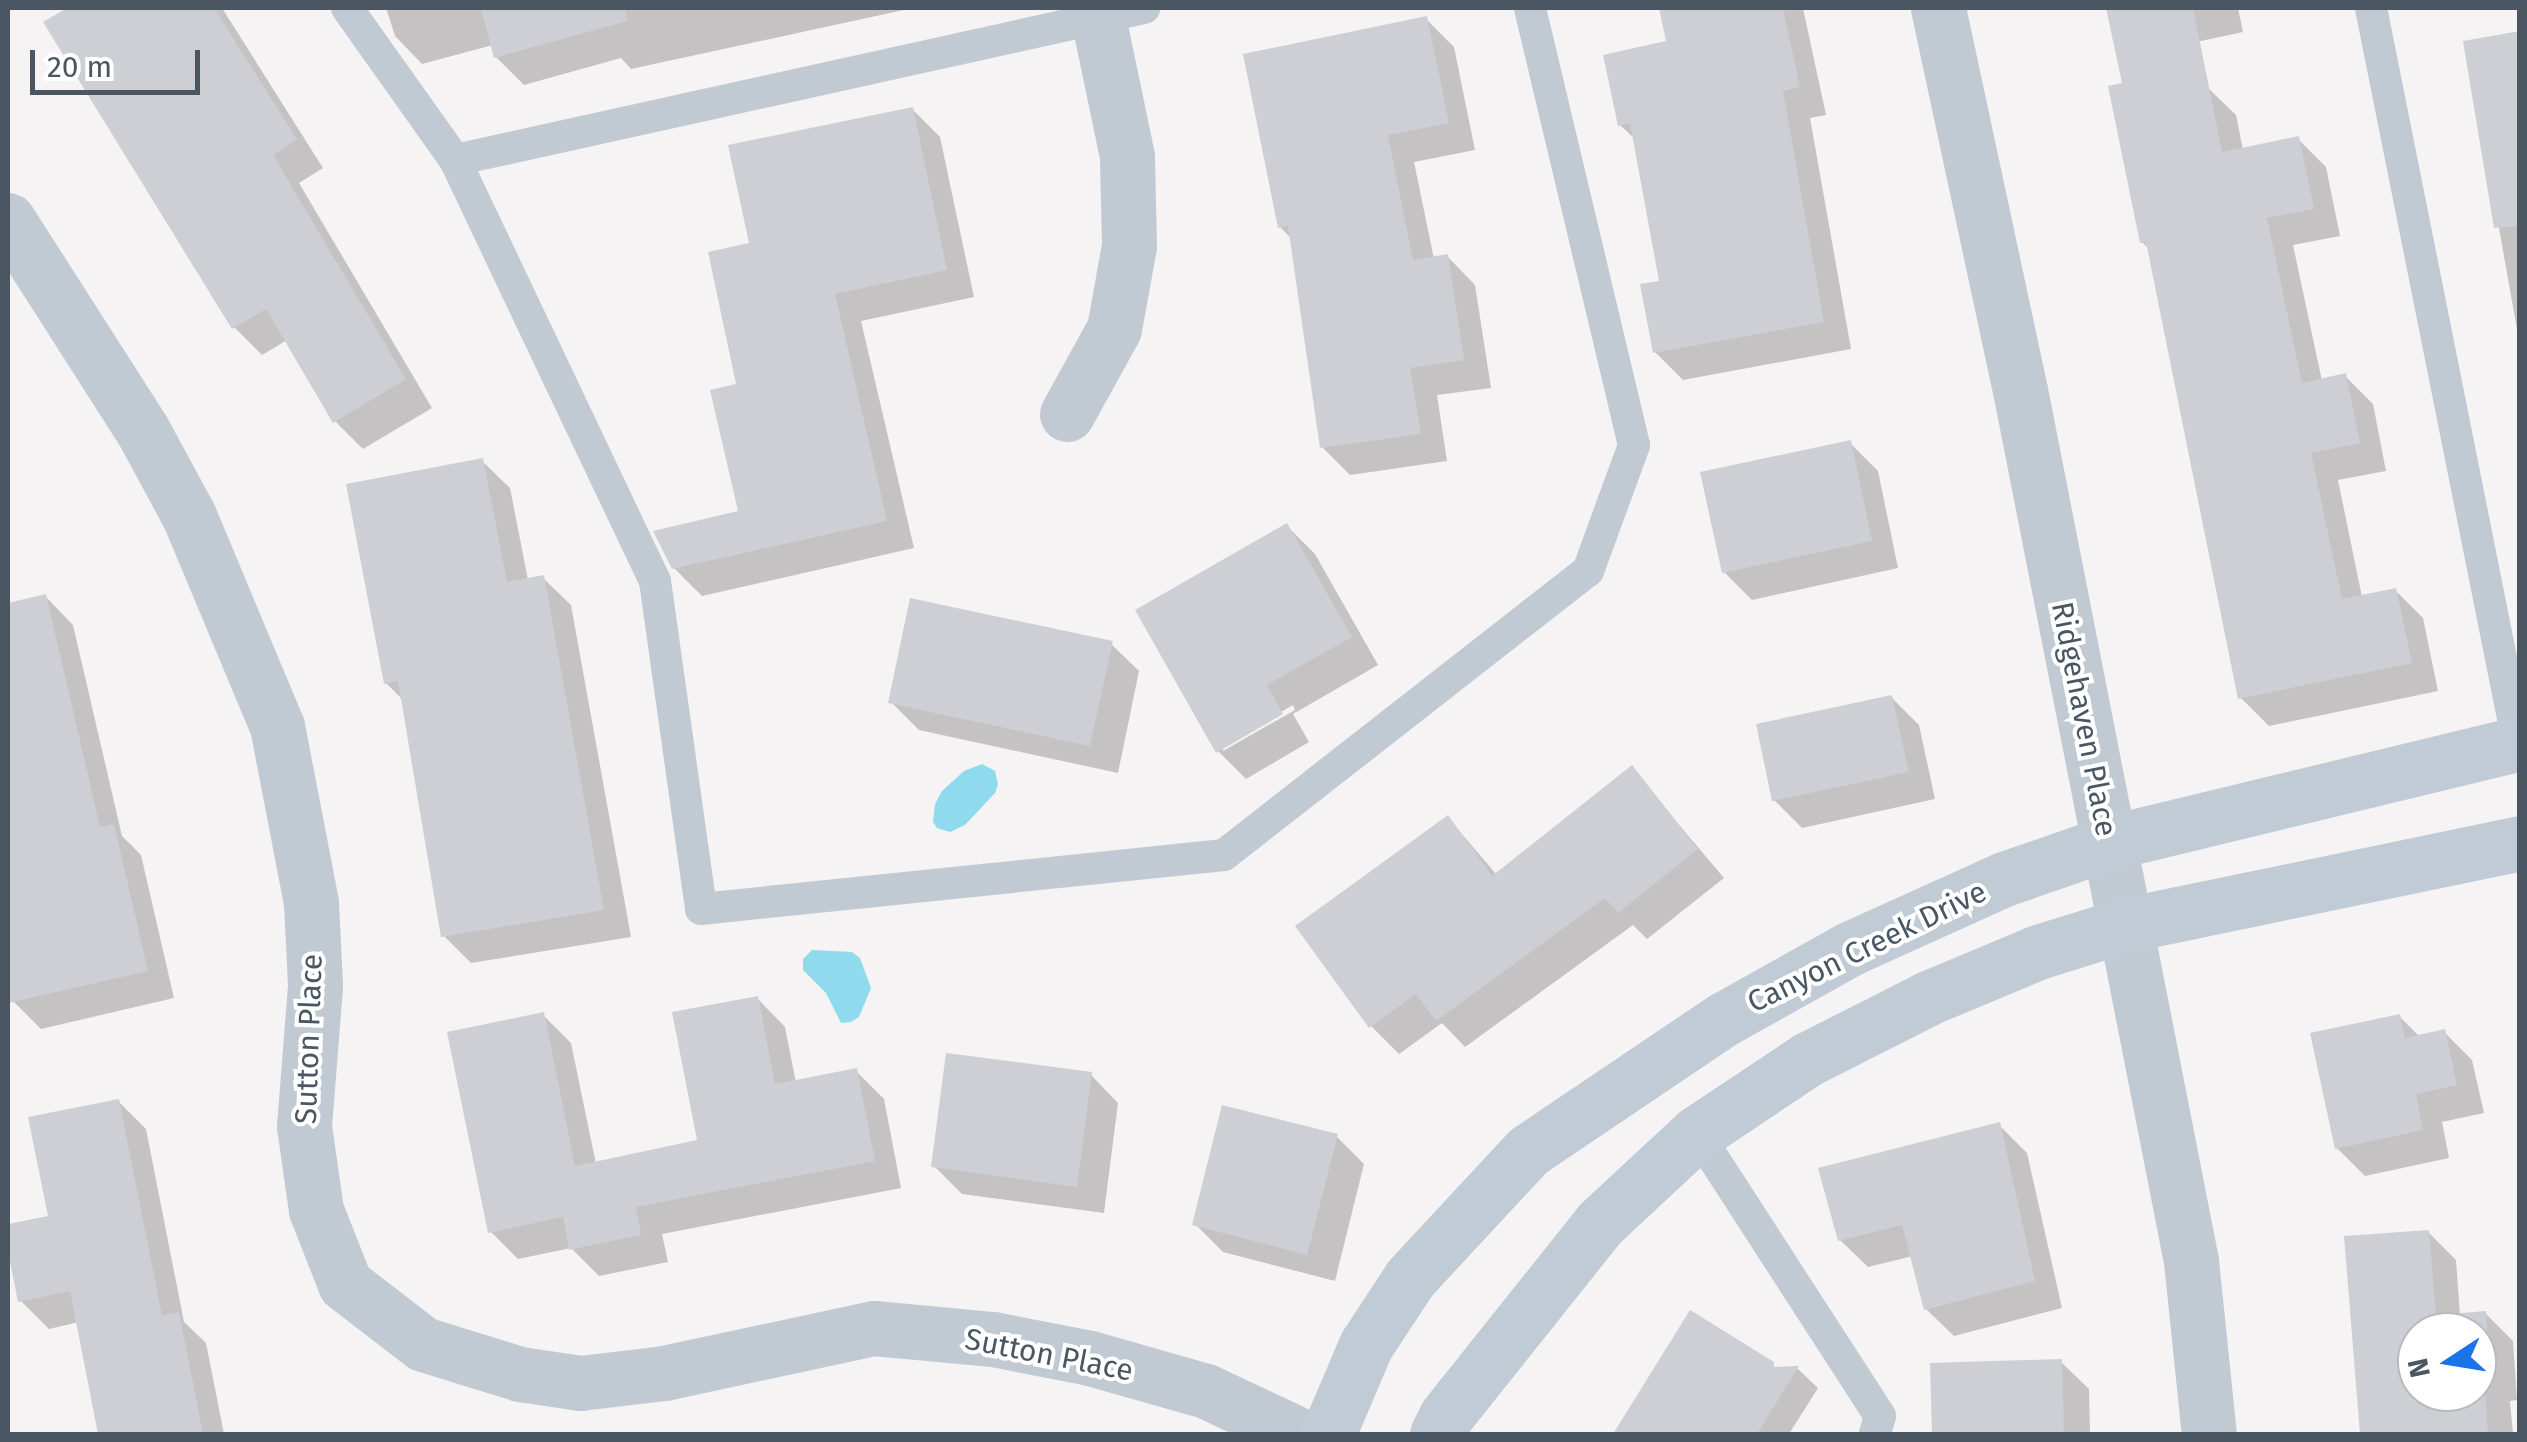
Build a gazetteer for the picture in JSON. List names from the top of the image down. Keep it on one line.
{"streets":{"street":["Ridgehaven Place","Canyon Creek Drive","Sutton Place"]},"crossings":[["Ridgehaven Place","Canyon Creek Drive"]],"scale_bar":"20 m","north":"left"}
